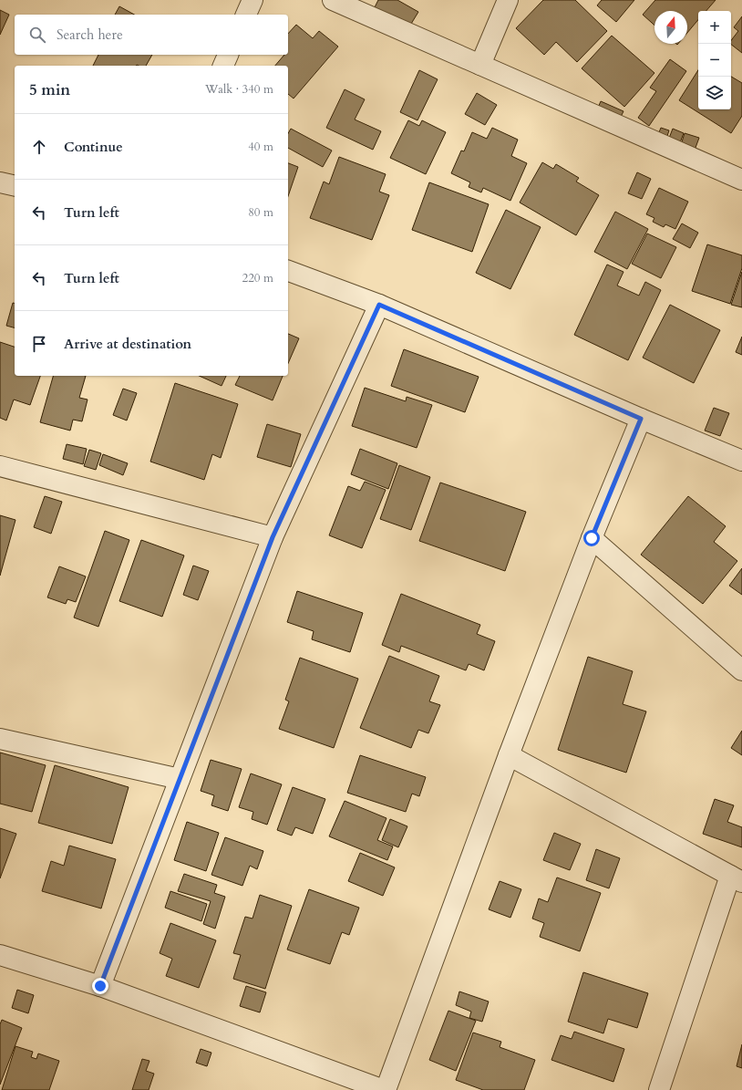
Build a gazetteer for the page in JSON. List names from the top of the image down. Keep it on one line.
{"north":"top","page":{"map_buttons":["+","−"],"search":"Search here","heading":["5 min","Walk · 340 m"],"list":[["Continue","40 m"],["Turn left","80 m"],["Turn left","220 m"],"Arrive at destination"]}}
